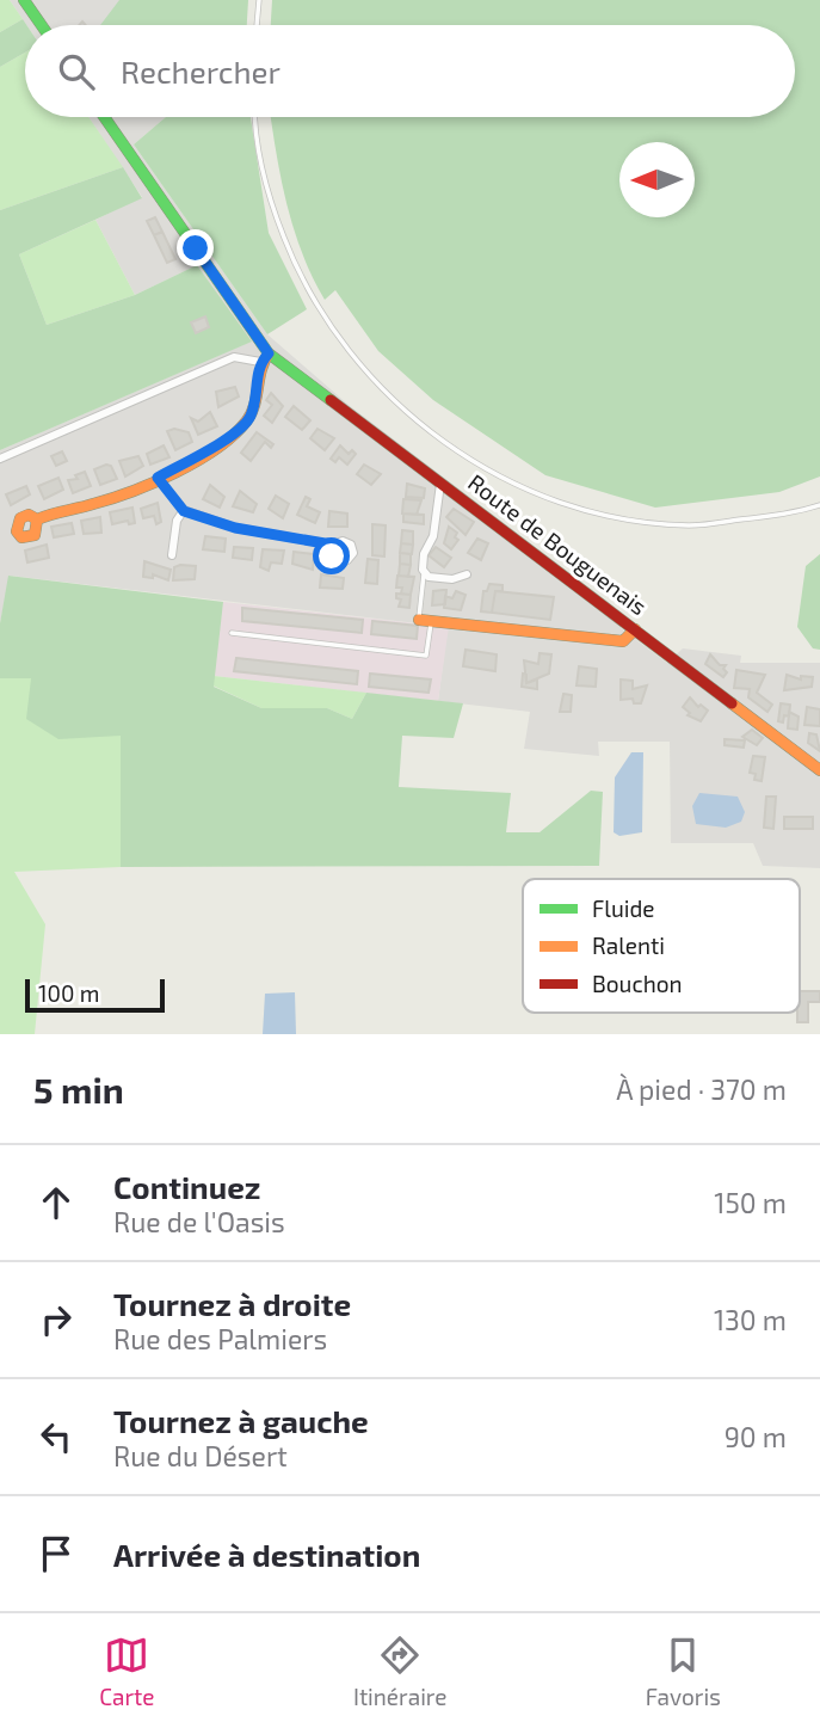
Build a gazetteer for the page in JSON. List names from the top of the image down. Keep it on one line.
{"streets":{"street":["Route de Bouguenais"]},"legend":["Fluide","Ralenti","Bouchon"],"scale_bar":"100 m","north":"left","page":{"search":"Rechercher","scale":"100 m","heading":["5 min","À pied · 370 m"],"list":[["Continuez","Rue de l'Oasis","150 m"],["Tournez à droite","Rue des Palmiers","130 m"],["Tournez à gauche","Rue du Désert","90 m"],"Arrivée à destination"],"nav":["Carte","Itinéraire","Favoris"]}}
